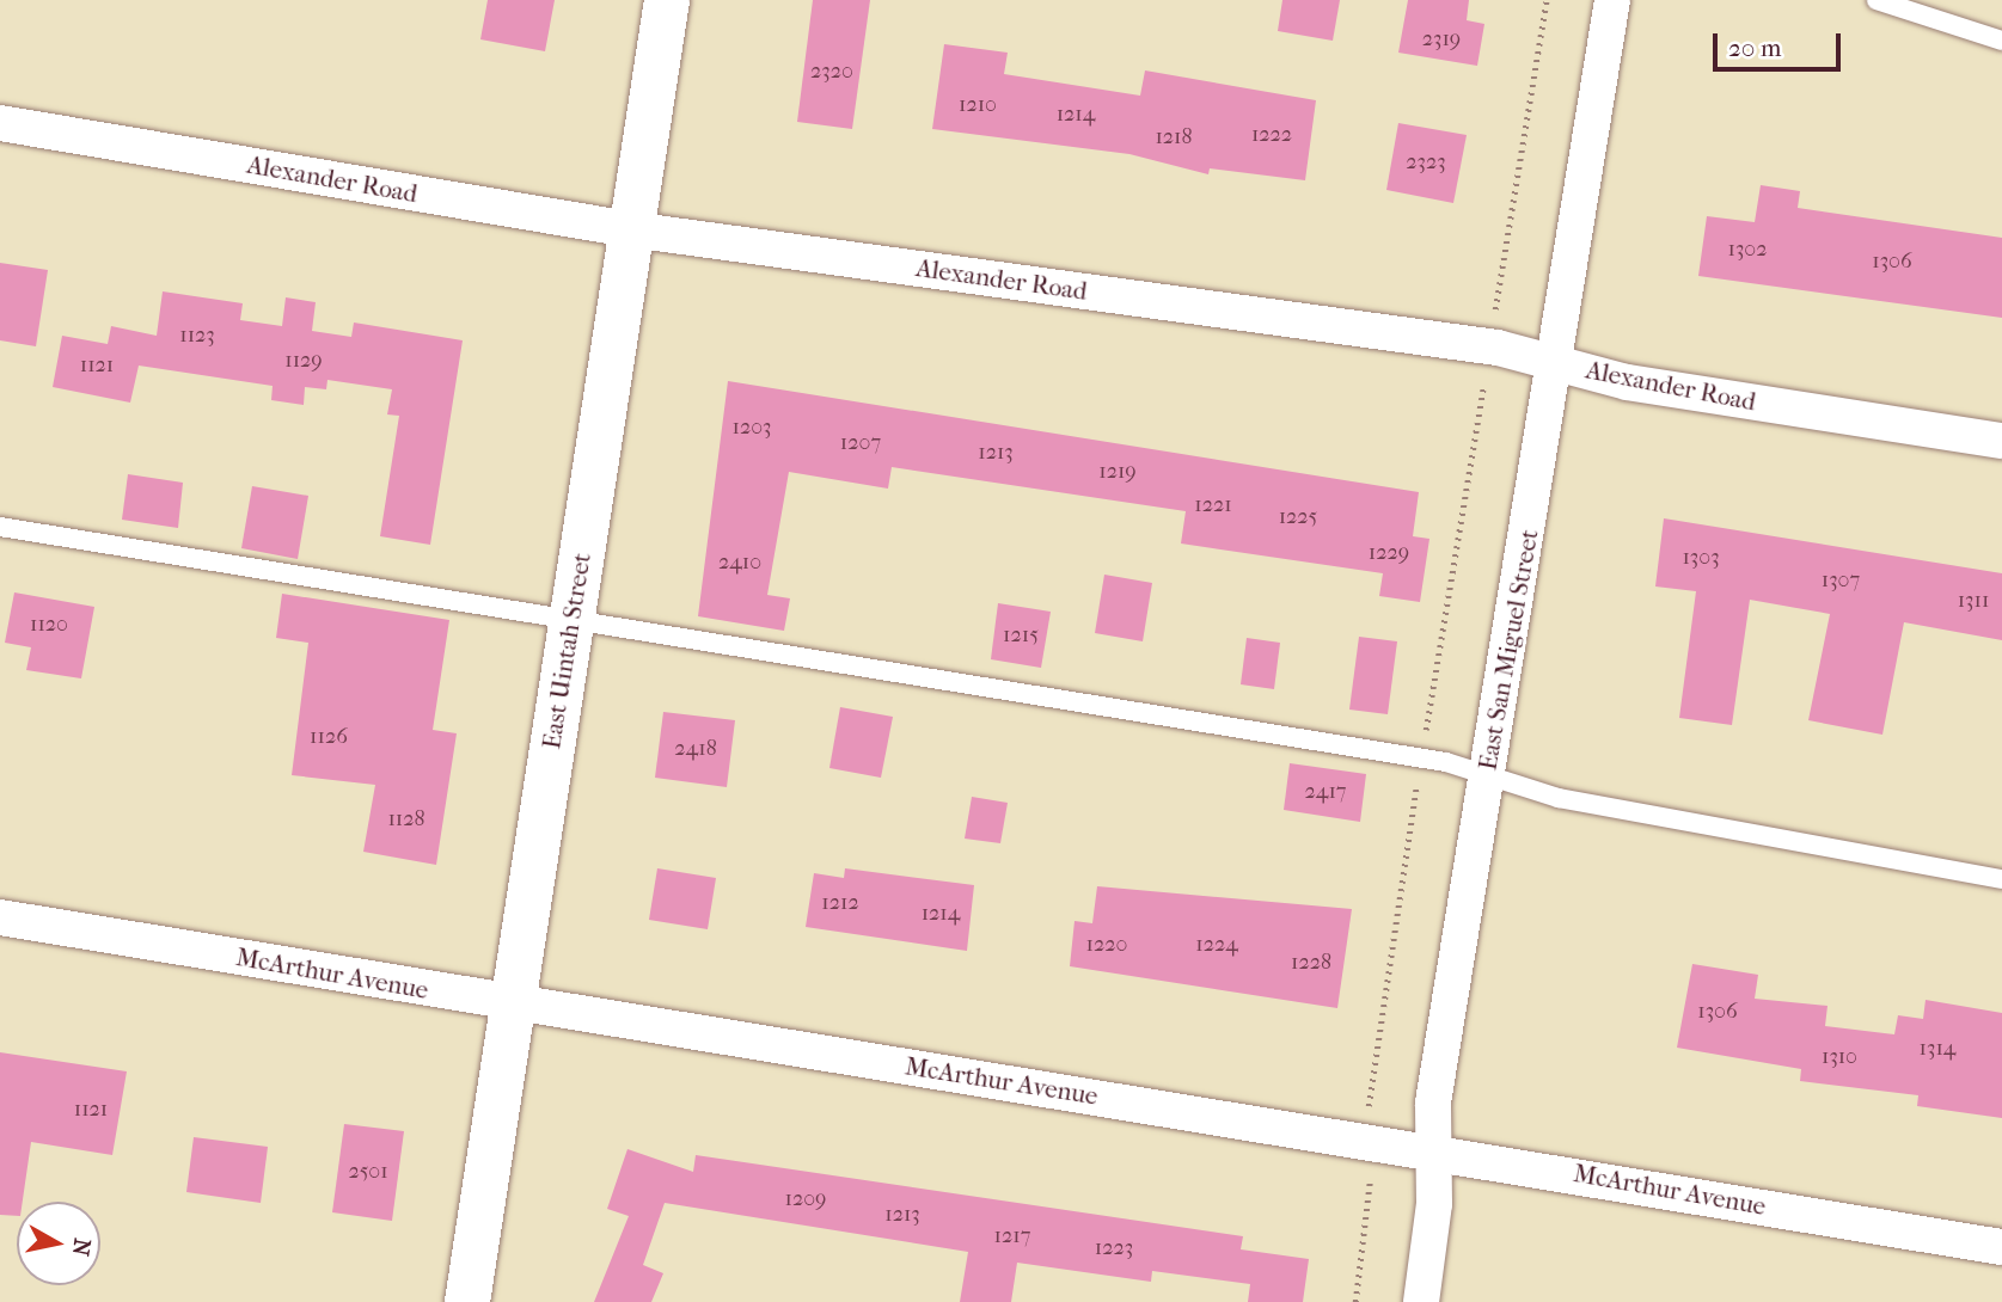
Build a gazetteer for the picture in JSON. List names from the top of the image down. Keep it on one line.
{"streets":{"main road":["East Uintah Street"],"street":["Alexander Road","East San Miguel Street","McArthur Avenue"]},"crossings":[["Alexander Road","East San Miguel Street"],["Alexander Road","East Uintah Street"],["East San Miguel Street","McArthur Avenue"],["East Uintah Street","McArthur Avenue"]],"house_numbers":["2319","2320","1210","1214","1222","1218","2323","1302","1306","1123","1129","1121","1203","1207","1213","1219","1221","1225","1229","1303","2410","1307","1311","1120","1215","1126","2418","2417","1128","1212","1214","1220","1224","1228","1306","1314","1310","1121","2501","1209","1213","1217","1223"],"scale_bar":"20 m","north":"right"}
